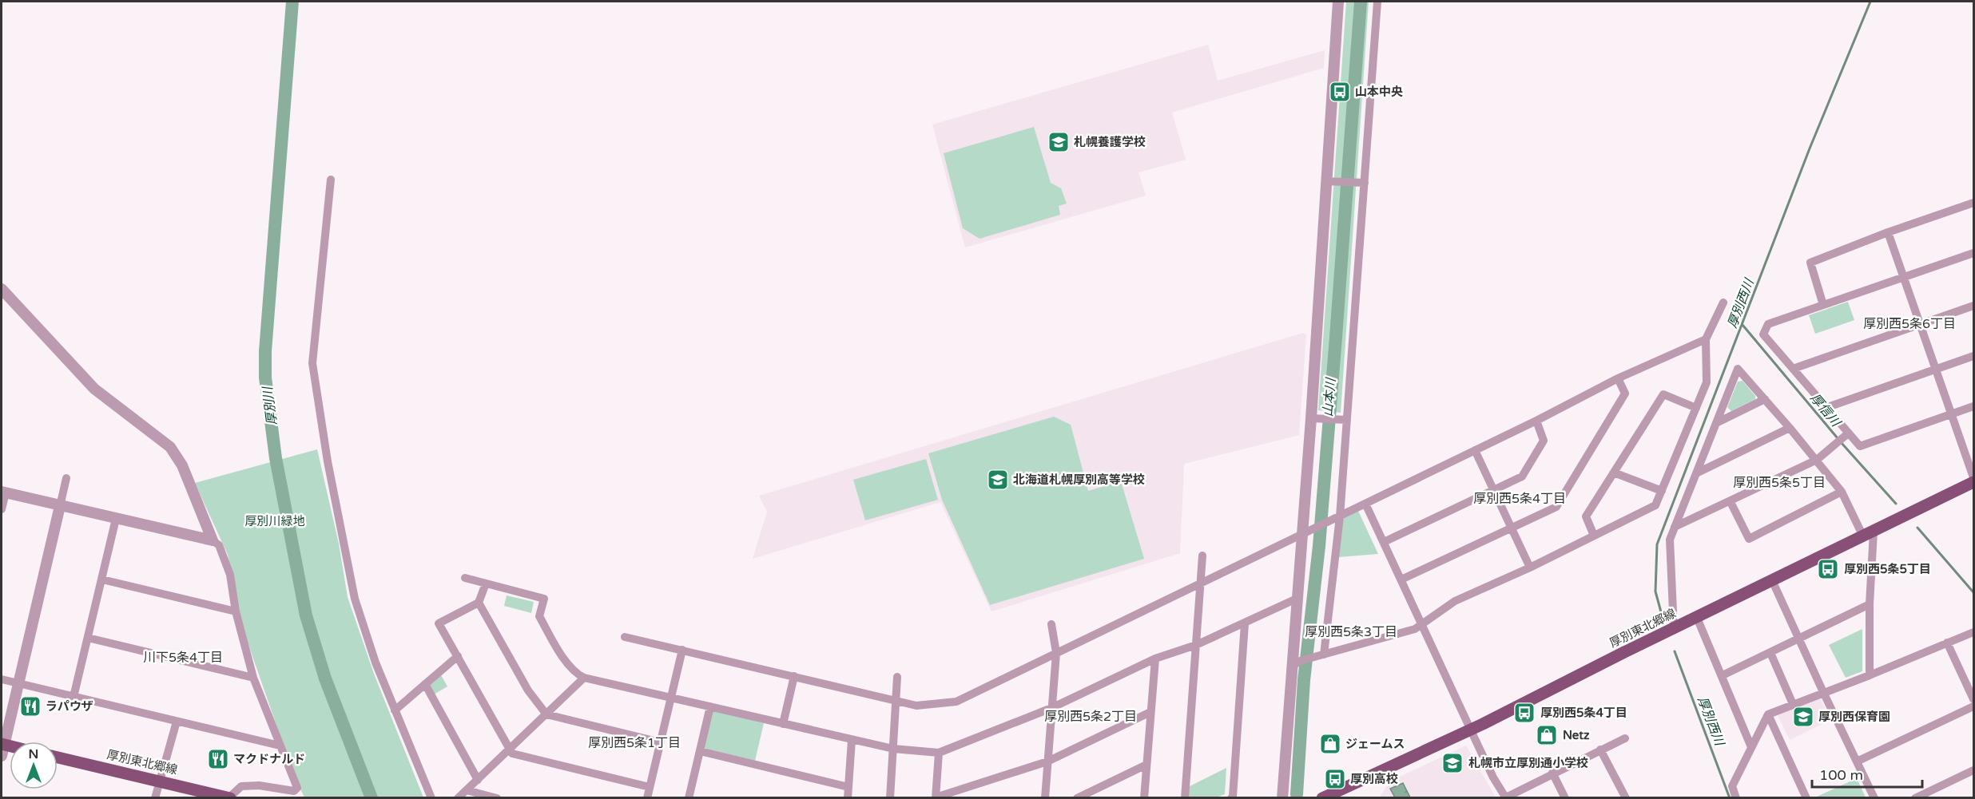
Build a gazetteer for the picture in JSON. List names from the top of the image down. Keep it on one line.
{"streets":{"main road":["厚別東北郷線"]},"districts":["厚別西5条6丁目","厚別西5条5丁目","厚別西5条4丁目","厚別西5条3丁目","川下5条4丁目","厚別西5条2丁目","厚別西5条1丁目"],"water":["厚別西川","山本川","厚別川","厚信川"],"parks":["厚別川緑地"],"places":{"bus stop":["山本中央","厚別西5条5丁目","厚別西5条4丁目","厚別高校"],"school or university":["札幌養護学校","北海道札幌厚別高等学校","厚別西保育園","札幌市立厚別通小学校"],"restaurant":["ラパウザ","マクドナルド"],"shop":["Netz","ジェームス"]},"scale_bar":"100 m","north":"top"}
